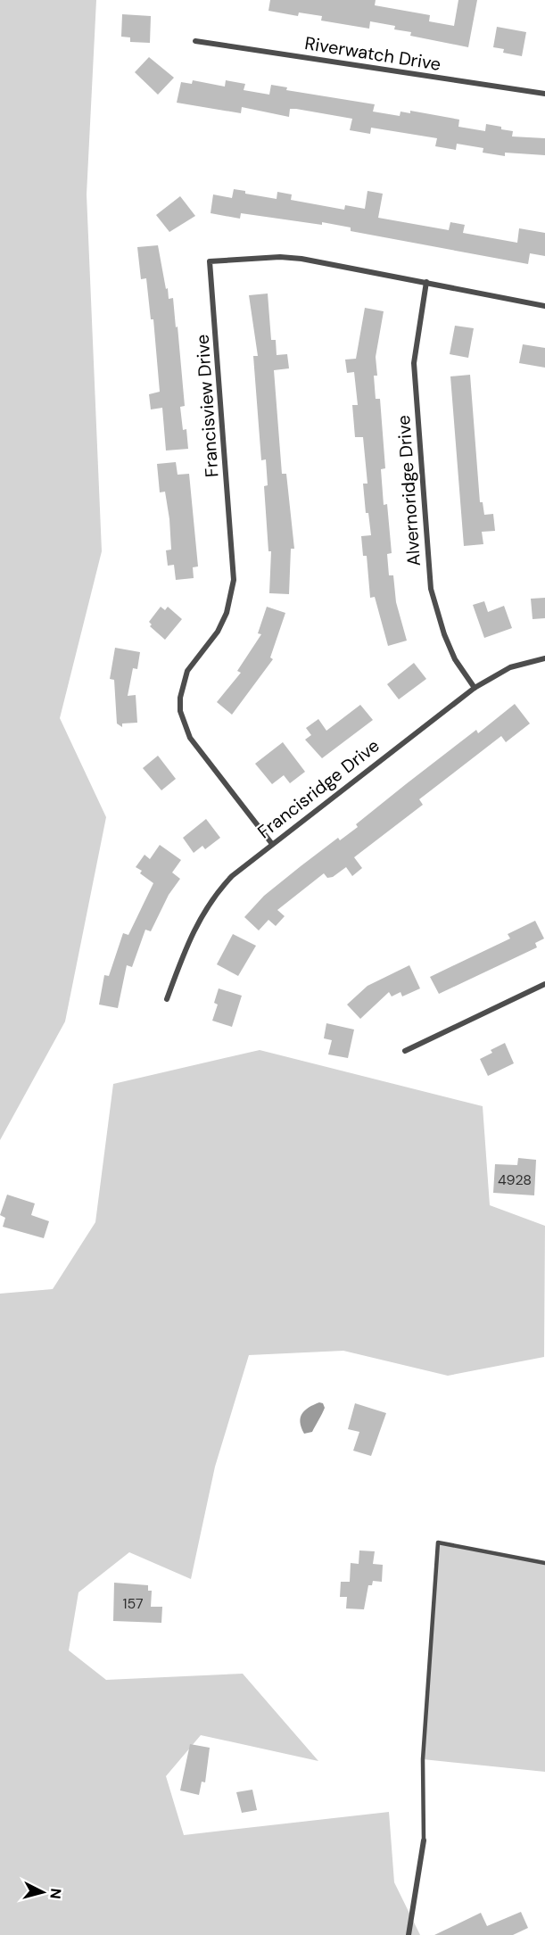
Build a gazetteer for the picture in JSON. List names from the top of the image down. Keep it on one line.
{"streets":{"street":["Riverwatch Drive","Francisview Drive","Alvernoridge Drive","Francisridge Drive"]},"crossings":[["Francisview Drive","Alvernoridge Drive"],["Francisview Drive","Francisridge Drive"],["Alvernoridge Drive","Francisridge Drive"]],"house_numbers":["4928","157"],"north":"right"}
